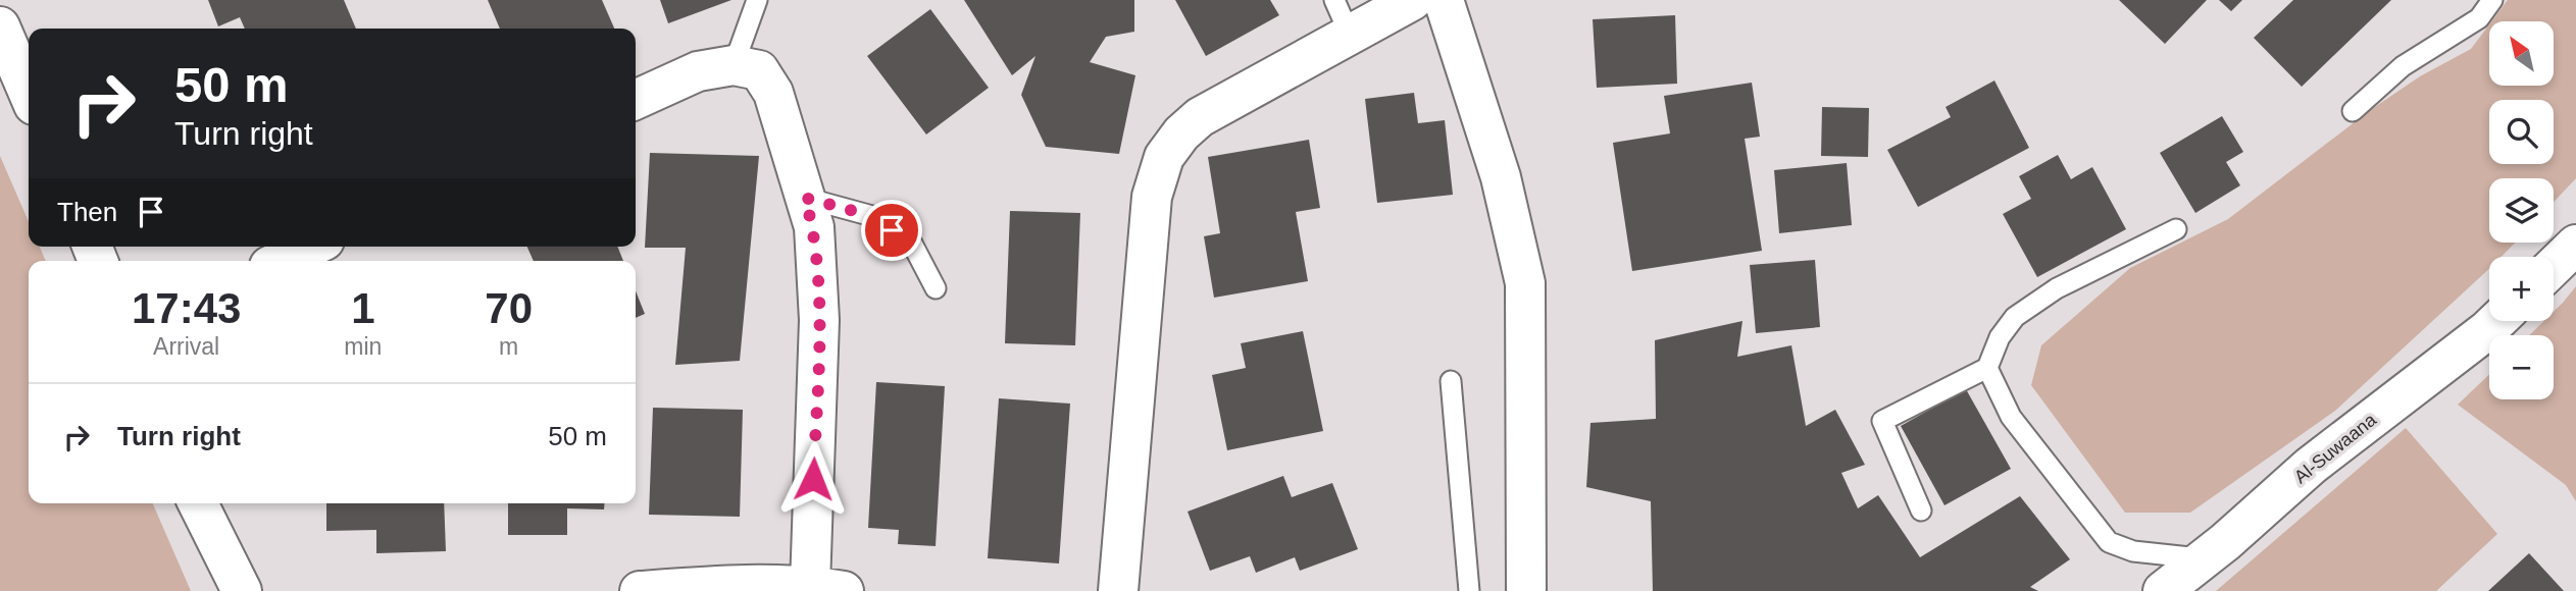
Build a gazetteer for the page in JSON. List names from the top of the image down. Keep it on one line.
{"streets":{"street":["Al-Suwaana"]},"north":"top left","page":{"map_buttons":["+","−"],"turn":["50 m","Turn right"],"then":"Then","eta":["17:43","Arrival","1","min","70","m"],"list":[{"name":"Turn right","value":"50 m"}]}}
